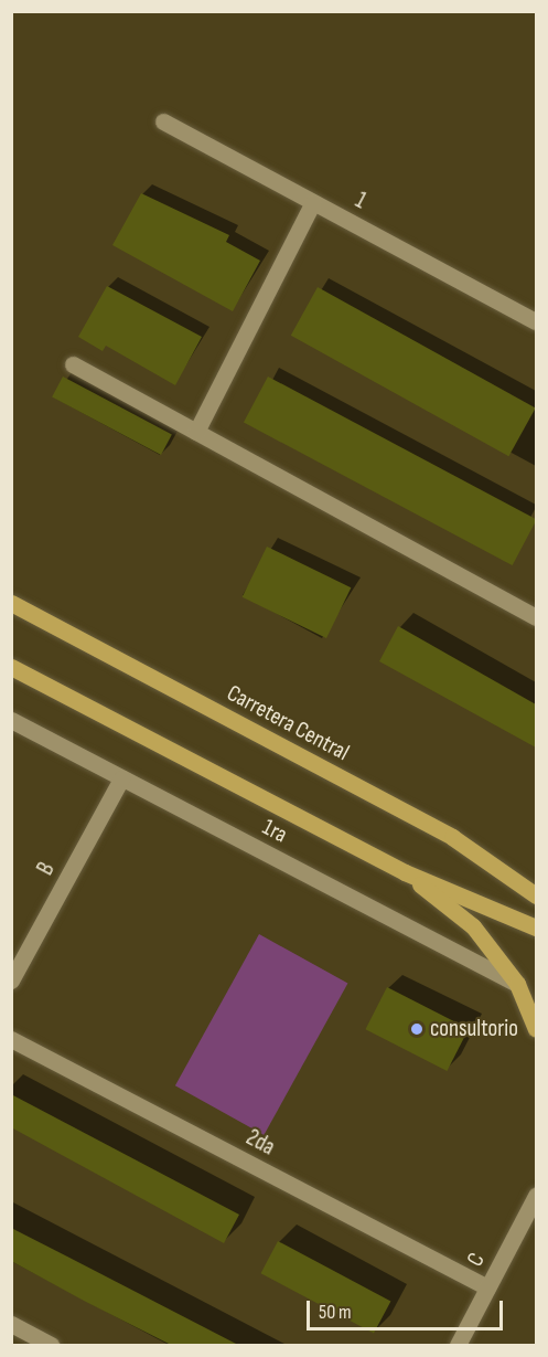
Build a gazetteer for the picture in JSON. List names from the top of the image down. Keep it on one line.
{"streets":{"main road":["Carretera Central"],"street":["1","1ra","B","2da","C"]},"crossings":[["1ra","B"],["2da","C"]],"places":["consultorio"],"scale_bar":"50 m"}
